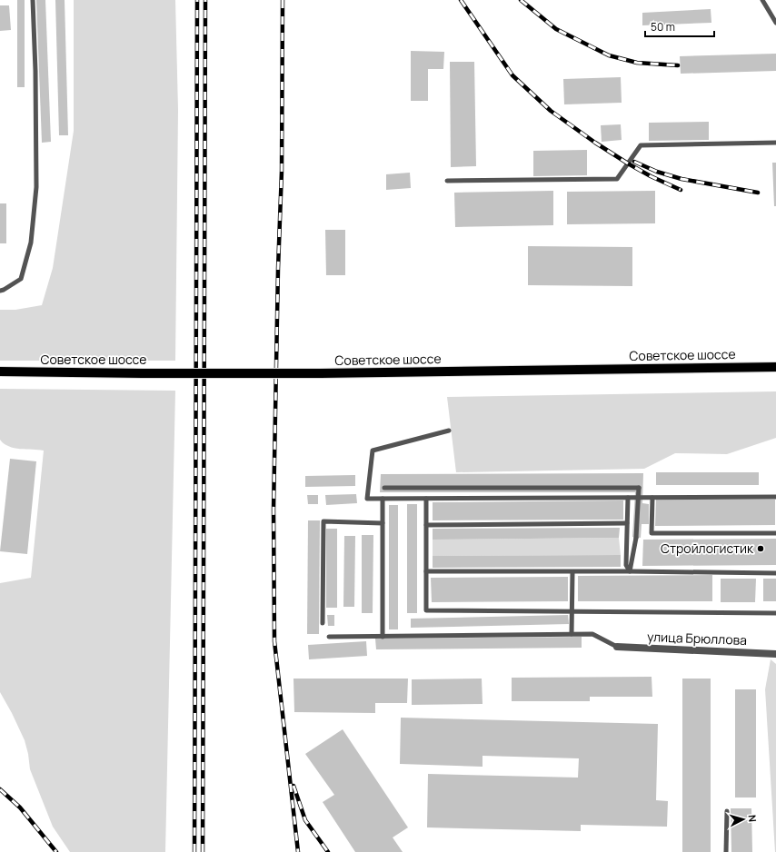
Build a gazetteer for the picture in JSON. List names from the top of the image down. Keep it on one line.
{"streets":{"main road":["Советское шоссе"],"street":["улица Брюллова"]},"places":["Стройлогистик"],"scale_bar":"50 m","north":"right"}
